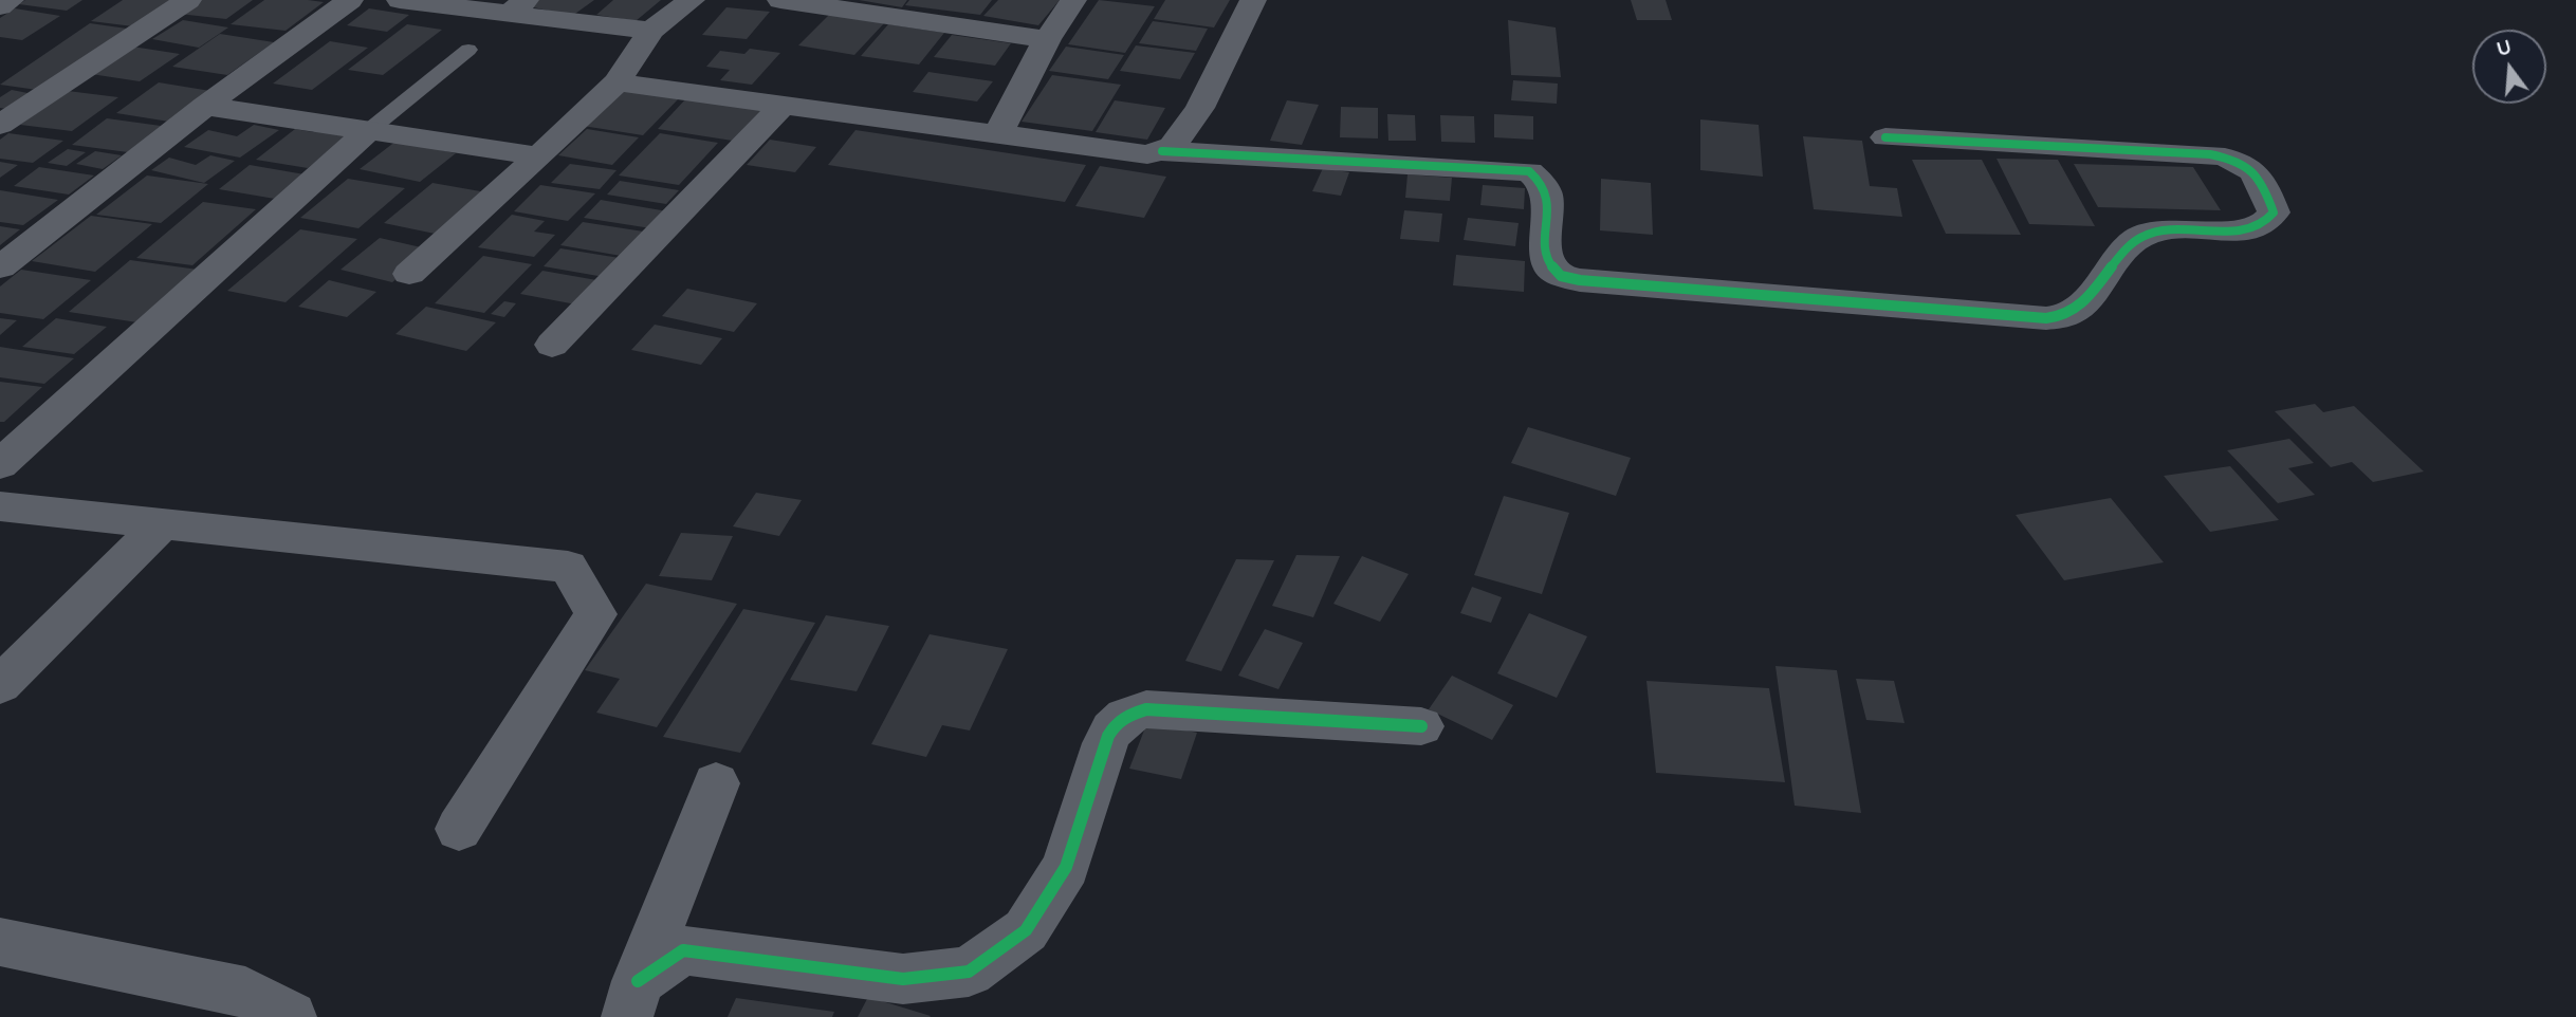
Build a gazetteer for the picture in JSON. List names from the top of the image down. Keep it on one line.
{"north":"top"}
